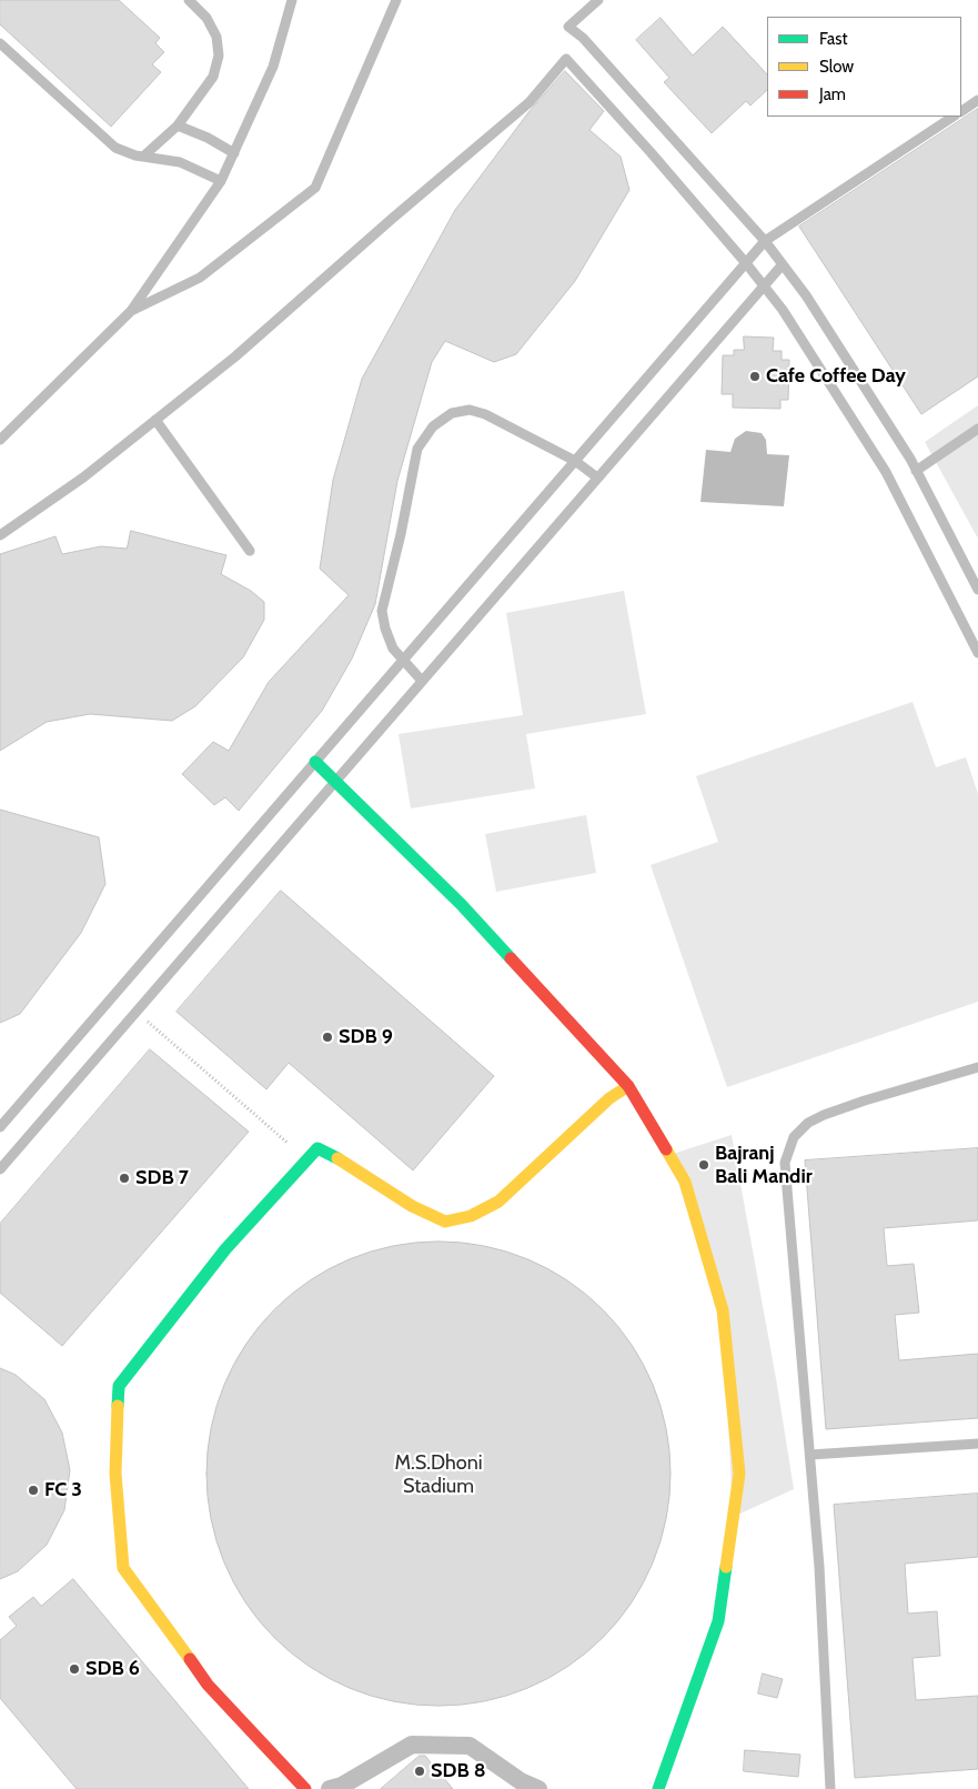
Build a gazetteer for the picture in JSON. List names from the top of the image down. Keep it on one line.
{"parks":["M.S.Dhoni Stadium"],"places":["Cafe Coffee Day","SDB 9","Bajranj Bali Mandir","SDB 7","FC 3","SDB 6","SDB 8"],"legend":["Fast","Slow","Jam"]}
